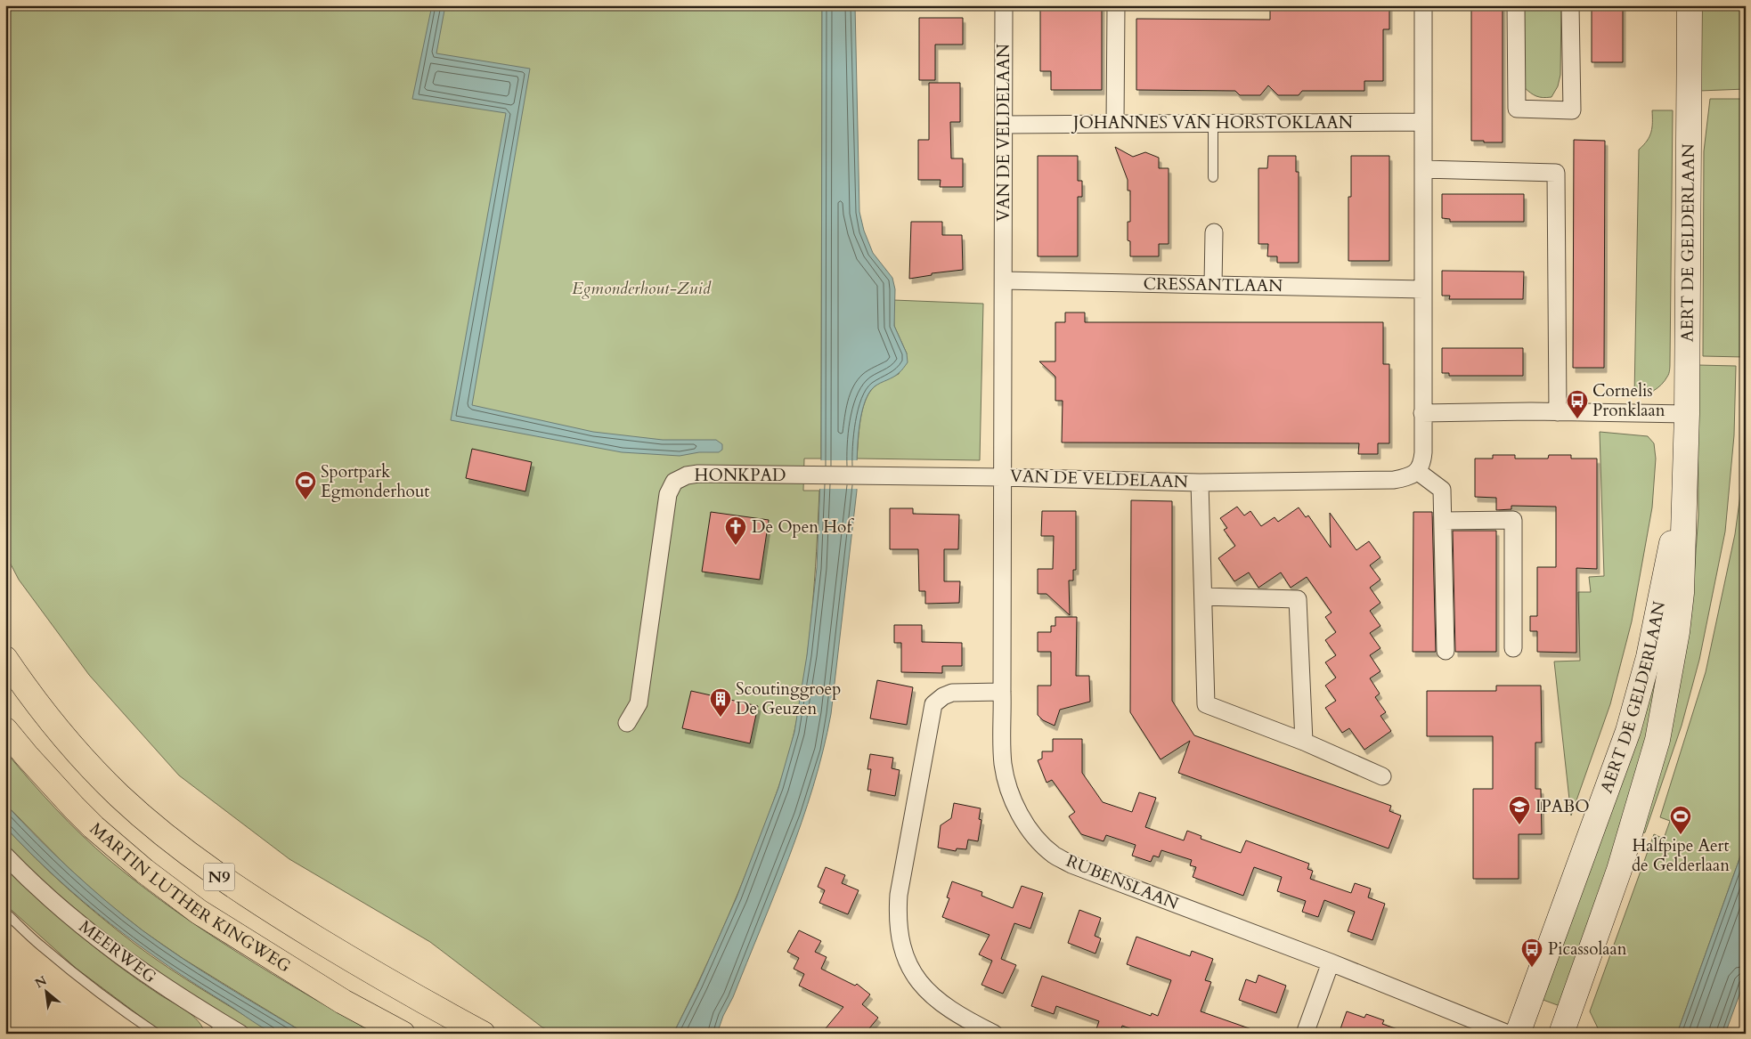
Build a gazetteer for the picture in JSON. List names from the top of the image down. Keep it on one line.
{"streets":{"highway":["N9","MARTIN LUTHER KINGWEG"],"street":["JOHANNES VAN HORSTOKLAAN","VAN DE VELDELAAN","AERT DE GELDERLAAN","CRESSANTLAAN","HONKPAD","RUBENSLAAN","MEERWEG"]},"crossings":[["JOHANNES VAN HORSTOKLAAN","VAN DE VELDELAAN"],["VAN DE VELDELAAN","CRESSANTLAAN"],["VAN DE VELDELAAN","HONKPAD"],["VAN DE VELDELAAN","RUBENSLAAN"],["HONKPAD","RUBENSLAAN"]],"parks":["Egmonderhout-Zuid"],"places":{"bus stop":["Cornelis Pronklaan","Picassolaan"],"sports":["Sportpark Egmonderhout","Halfpipe Aert de Gelderlaan"],"church":["De Open Hof"],"building":["Scoutinggroep De Geuzen"],"school or university":["IPABO"]},"north":"top left"}
